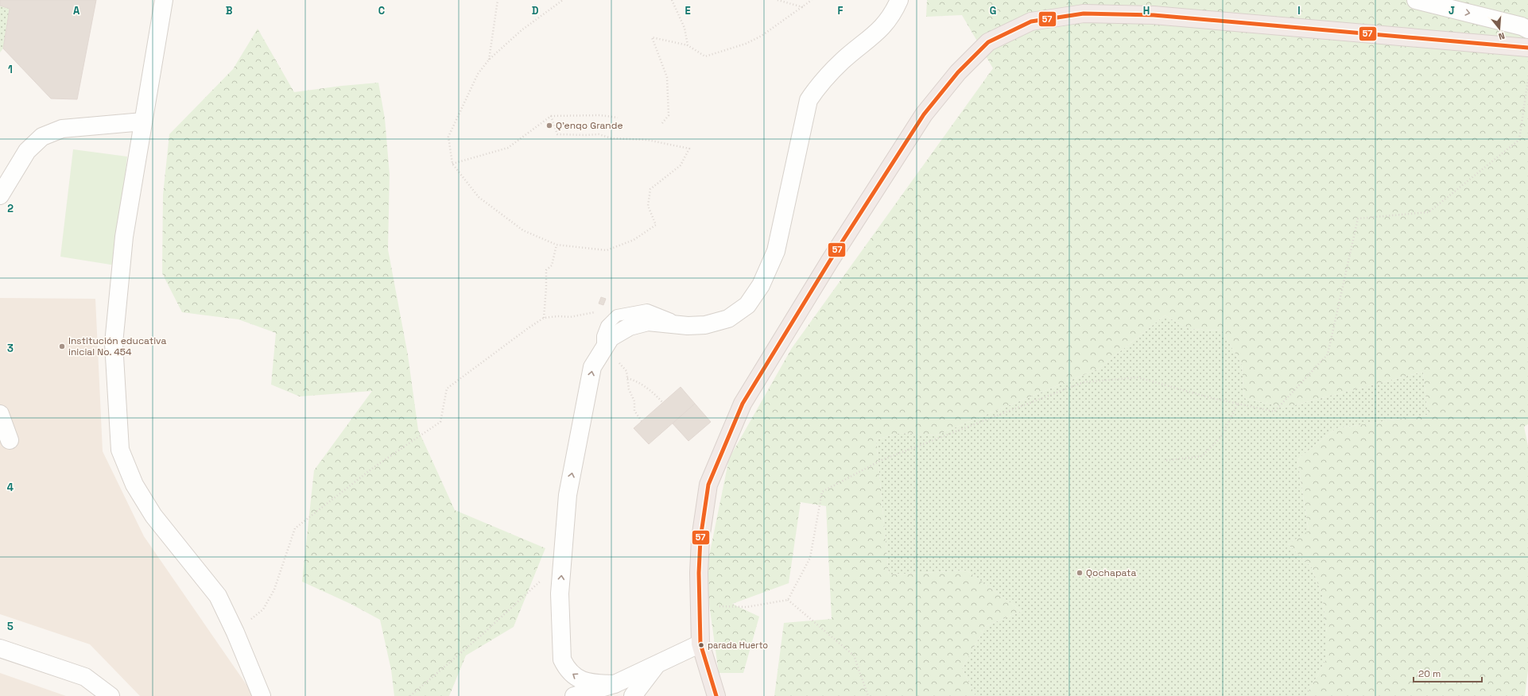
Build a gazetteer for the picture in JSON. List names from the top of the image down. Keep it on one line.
{"places":["Q'enqo Grande","Institución educativa inicial No. 454","Qochapata","parada Huerto"],"lines":["transit line 57"],"scale_bar":"20 m","north":"bottom","grid":{"columns":["A","B","C","D","E","F","G","H","I","J"],"rows":["1","2","3","4","5"]}}
